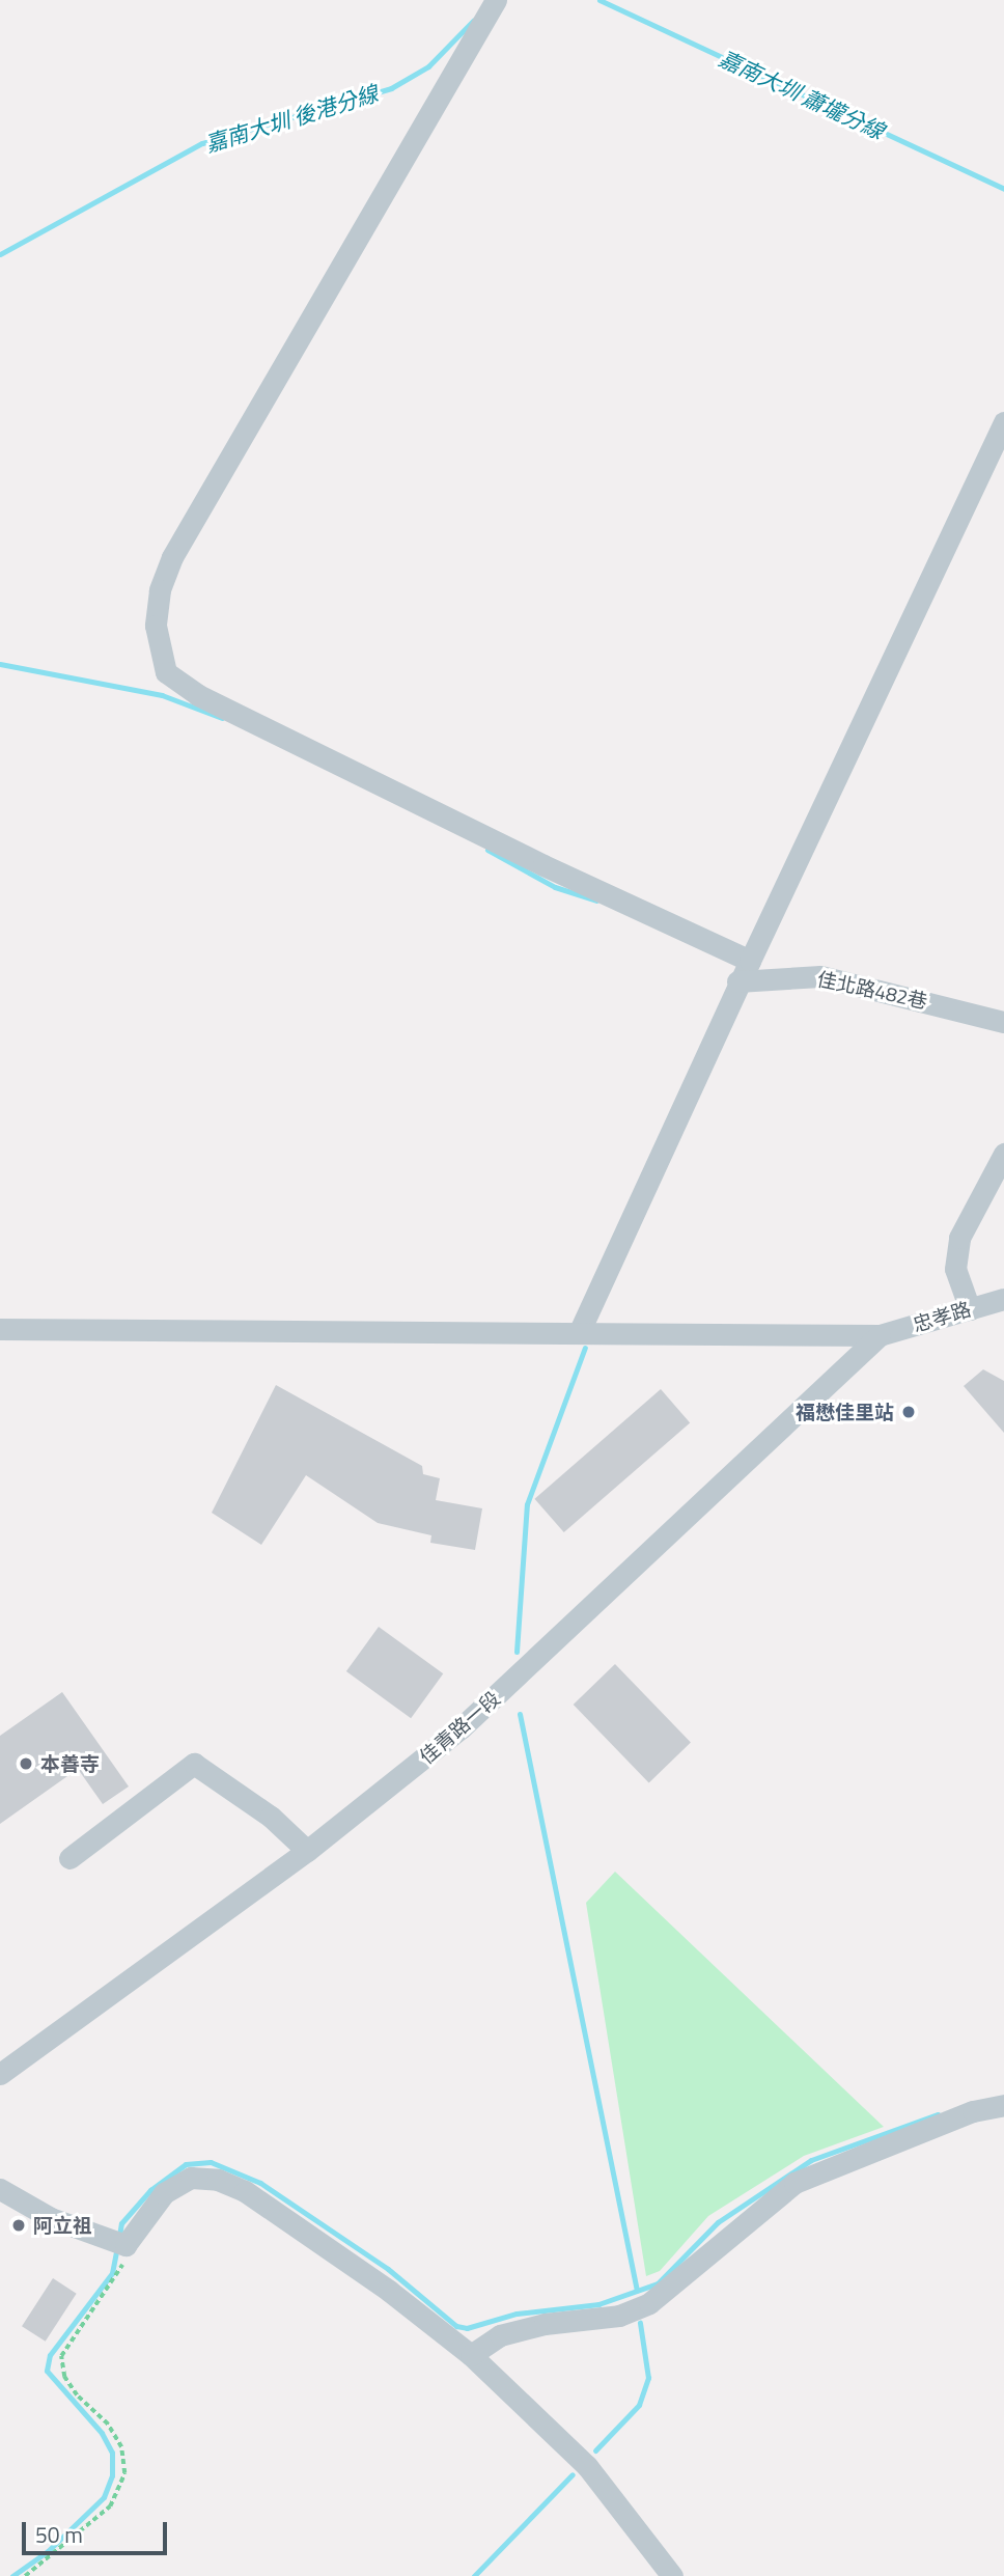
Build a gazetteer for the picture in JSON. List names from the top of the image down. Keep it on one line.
{"streets":{"street":["佳北路482巷","忠孝路","佳青路一段"]},"crossings":[["忠孝路","佳青路一段"]],"water":["嘉南大圳 蕭壠分線","嘉南大圳 後港分線"],"places":["福懋佳里站","本善寺","阿立祖"],"scale_bar":"50 m"}
